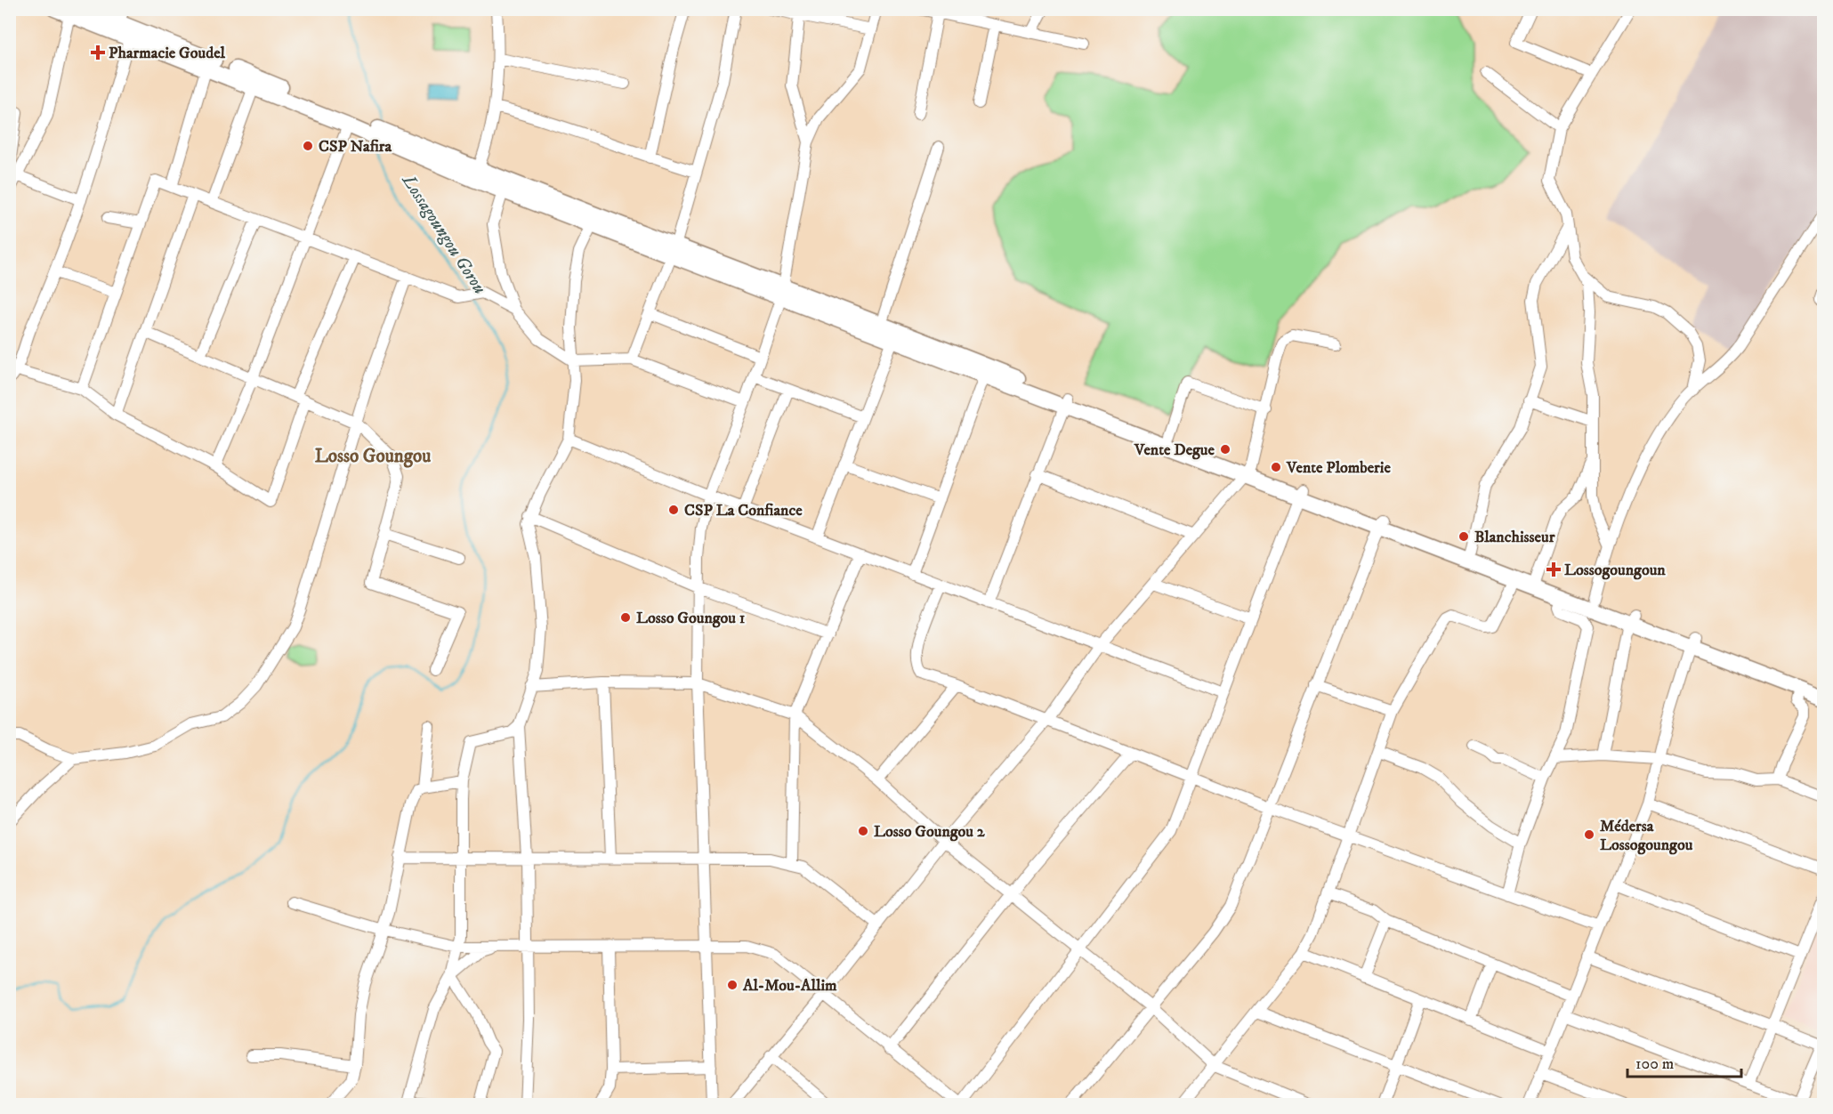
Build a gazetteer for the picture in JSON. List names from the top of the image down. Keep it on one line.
{"districts":["Losso Goungou"],"water":["Lossagoungou Gorou"],"places":{"health":["Pharmacie Goudel","Lossogoungoun"],"other":["CSP Nafira","Vente Degue","Vente Plomberie","CSP La Confiance","Blanchisseur","Losso Goungou 1","Losso Goungou 2","Médersa Lossogoungou","Al-Mou-Allim"]},"scale_bar":"100 m"}
